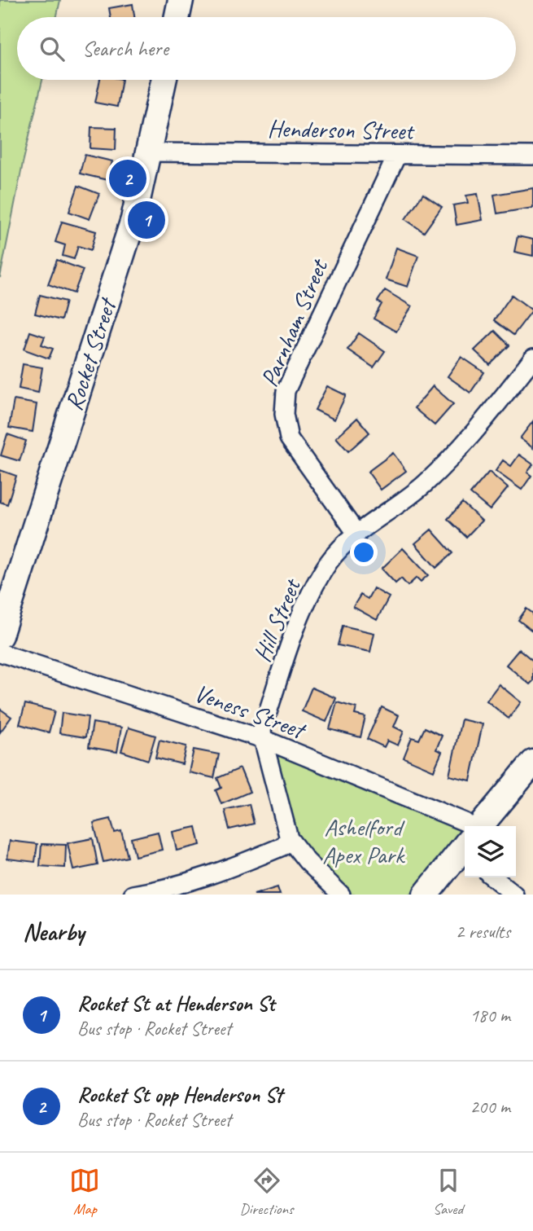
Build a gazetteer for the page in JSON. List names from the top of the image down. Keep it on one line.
{"streets":{"street":["Henderson Street","Parnham Street","Rocket Street","Hill Street","Veness Street"]},"crossings":[["Henderson Street","Parnham Street"],["Henderson Street","Rocket Street"],["Parnham Street","Hill Street"],["Hill Street","Veness Street"]],"parks":["Ashelford Apex Park"],"page":{"search":"Search here","pins":["2","1"],"heading":["Nearby","2 results"],"list":[{"mark":"1","name":"Rocket St at Henderson St","note":"Bus stop · Rocket Street","value":"180 m"},{"mark":"2","name":"Rocket St opp Henderson St","note":"Bus stop · Rocket Street","value":"200 m"}],"nav":["Map","Directions","Saved"]}}
